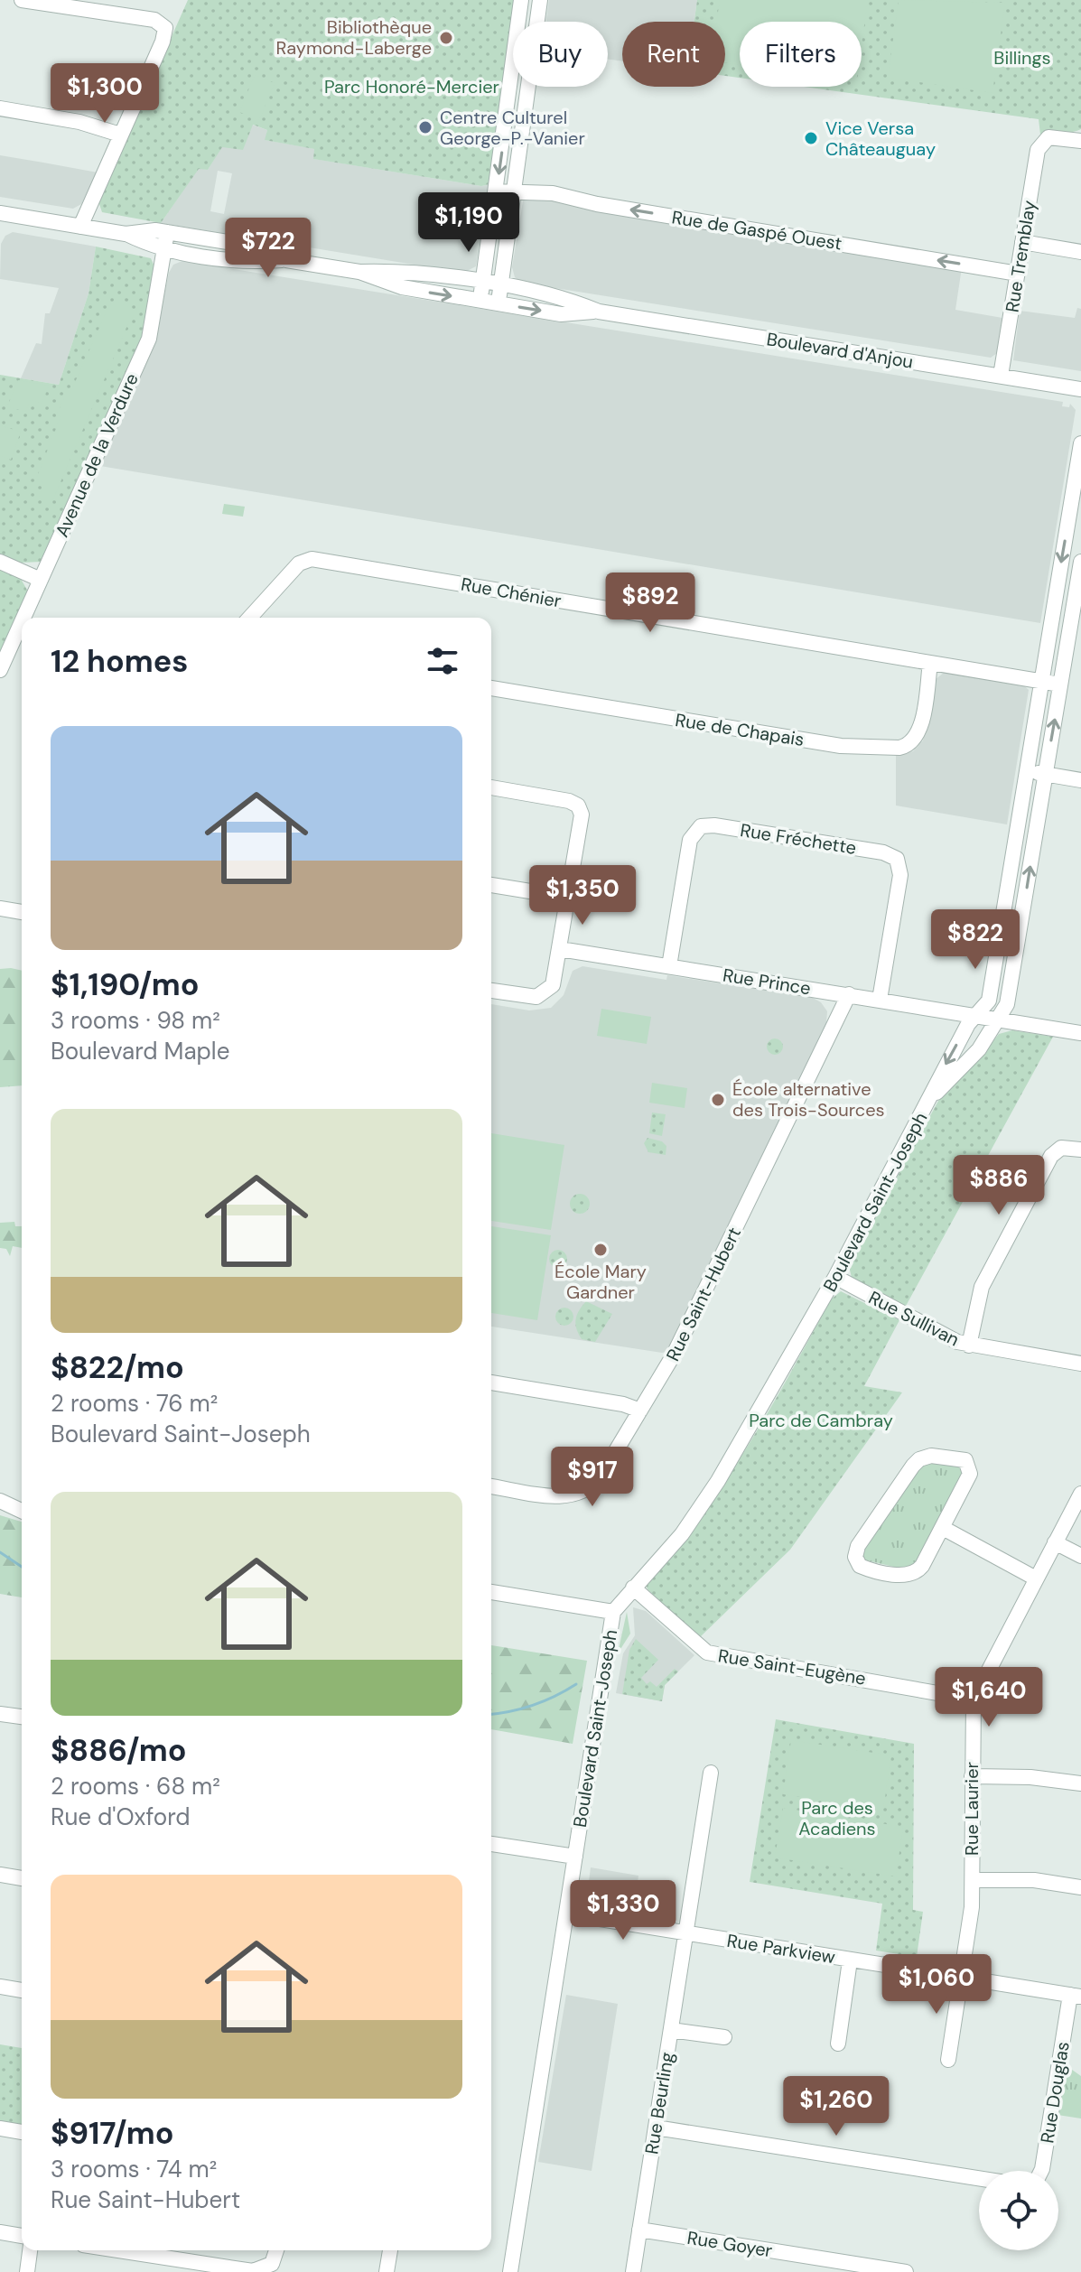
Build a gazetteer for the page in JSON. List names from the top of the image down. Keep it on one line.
{"streets":{"street":["Rue de Gaspé Ouest","Rue Tremblay","Boulevard d'Anjou","Avenue de la Verdure","Rue Chénier","Rue de Chapais","Rue Fréchette","Rue Prince","Boulevard Saint-Joseph","Rue Saint-Hubert","Rue Sullivan","Rue Saint-Eugène","Rue Laurier","Rue Parkview","Rue Douglas","Rue Beurling","Rue Goyer"]},"crossings":[["Rue de Gaspé Ouest","Rue Tremblay"],["Rue Tremblay","Boulevard d'Anjou"],["Boulevard d'Anjou","Avenue de la Verdure"],["Rue Chénier","Rue de Chapais"],["Rue Chénier","Boulevard Saint-Joseph"],["Rue Fréchette","Rue Prince"],["Rue Prince","Boulevard Saint-Joseph"],["Rue Prince","Rue Saint-Hubert"],["Boulevard Saint-Joseph","Rue Sullivan"],["Boulevard Saint-Joseph","Rue Saint-Eugène"],["Boulevard Saint-Joseph","Rue Parkview"],["Rue Saint-Eugène","Rue Laurier"],["Rue Laurier","Rue Parkview"],["Rue Parkview","Rue Douglas"],["Rue Parkview","Rue Beurling"],["Rue Beurling","Rue Goyer"]],"one_way":["Rue de Gaspé Ouest"],"parks":["Billings","Parc Honoré-Mercier","Parc de Cambray","Parc des Acadiens"],"places":["Bibliothèque Raymond-Laberge","Centre Culturel George-P.-Vanier","Vice Versa Châteauguay","École alternative des Trois-Sources","École Mary Gardner"],"page":{"chip":["Buy","Rent","Filters"],"price":["$1,300","$1,190","$722","$892","$1,350","$822","$886","$917","$1,640","$1,330","$1,060","$1,260"],"heading":"12 homes","list":[{"name":"$1,190/mo","note":"3 rooms · 98 m² · Boulevard Maple"},{"name":"$822/mo","note":"2 rooms · 76 m² · Boulevard Saint-Joseph"},{"name":"$886/mo","note":"2 rooms · 68 m² · Rue d'Oxford"},{"name":"$917/mo","note":"3 rooms · 74 m² · Rue Saint-Hubert"}]}}
